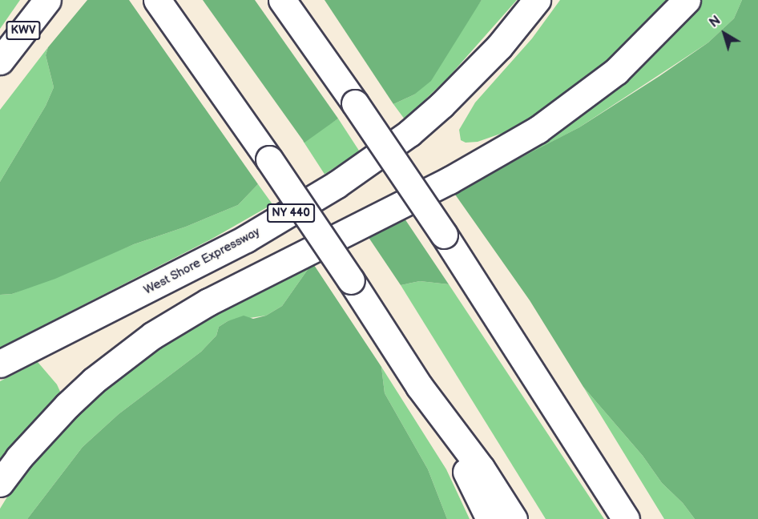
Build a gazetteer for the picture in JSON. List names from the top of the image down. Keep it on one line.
{"streets":{"highway":["KWV","NY 440","West Shore Expressway"]},"north":"top left"}
